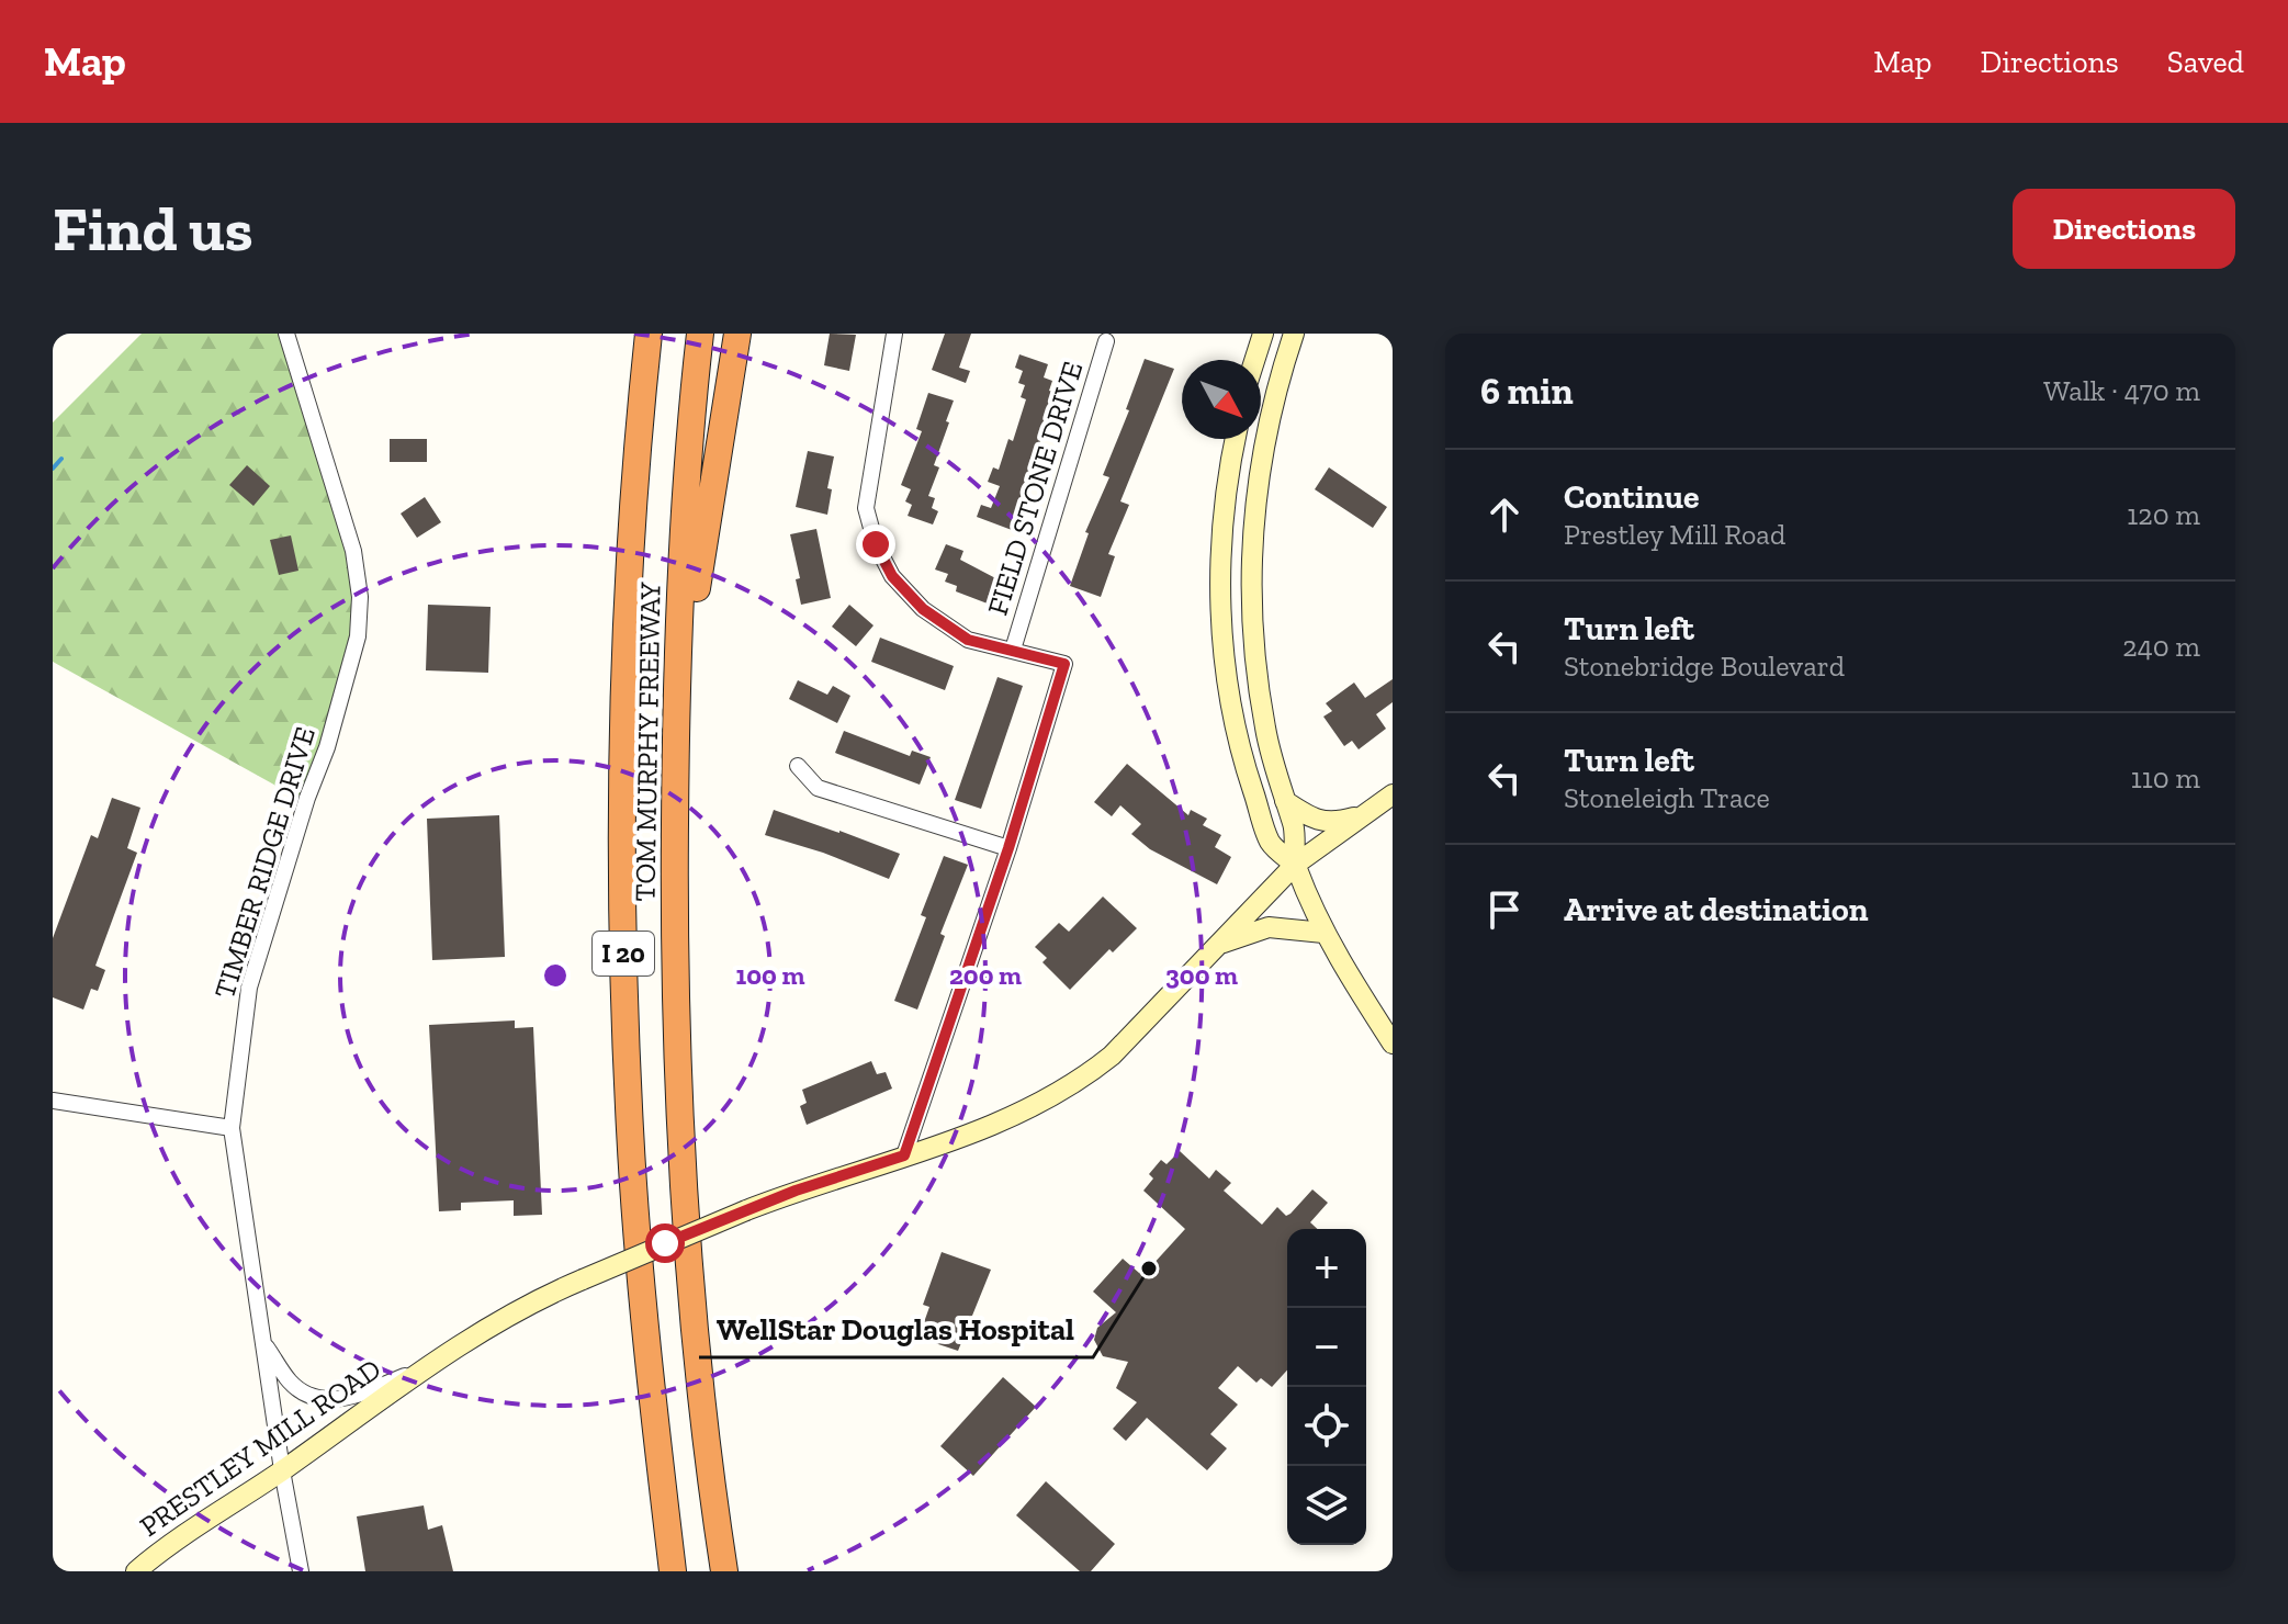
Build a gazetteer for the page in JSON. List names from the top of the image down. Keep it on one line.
{"streets":{"highway":["TOM MURPHY FREEWAY","I 20"],"street":["FIELD STONE DRIVE","TIMBER RIDGE DRIVE","PRESTLEY MILL ROAD"]},"crossings":[["TIMBER RIDGE DRIVE","PRESTLEY MILL ROAD"]],"places":["WellStar Douglas Hospital"],"north":"bottom right","page":{"header":"Map","nav":["Map","Directions","Saved"],"buttons":"Directions","title":"Find us","heading":["6 min","Walk · 470 m"],"list":[["Continue","Prestley Mill Road","120 m"],["Turn left","Stonebridge Boulevard","240 m"],["Turn left","Stoneleigh Trace","110 m"],"Arrive at destination"],"map_buttons":["+","−"]},"rings":["100 m","200 m","300 m"]}
